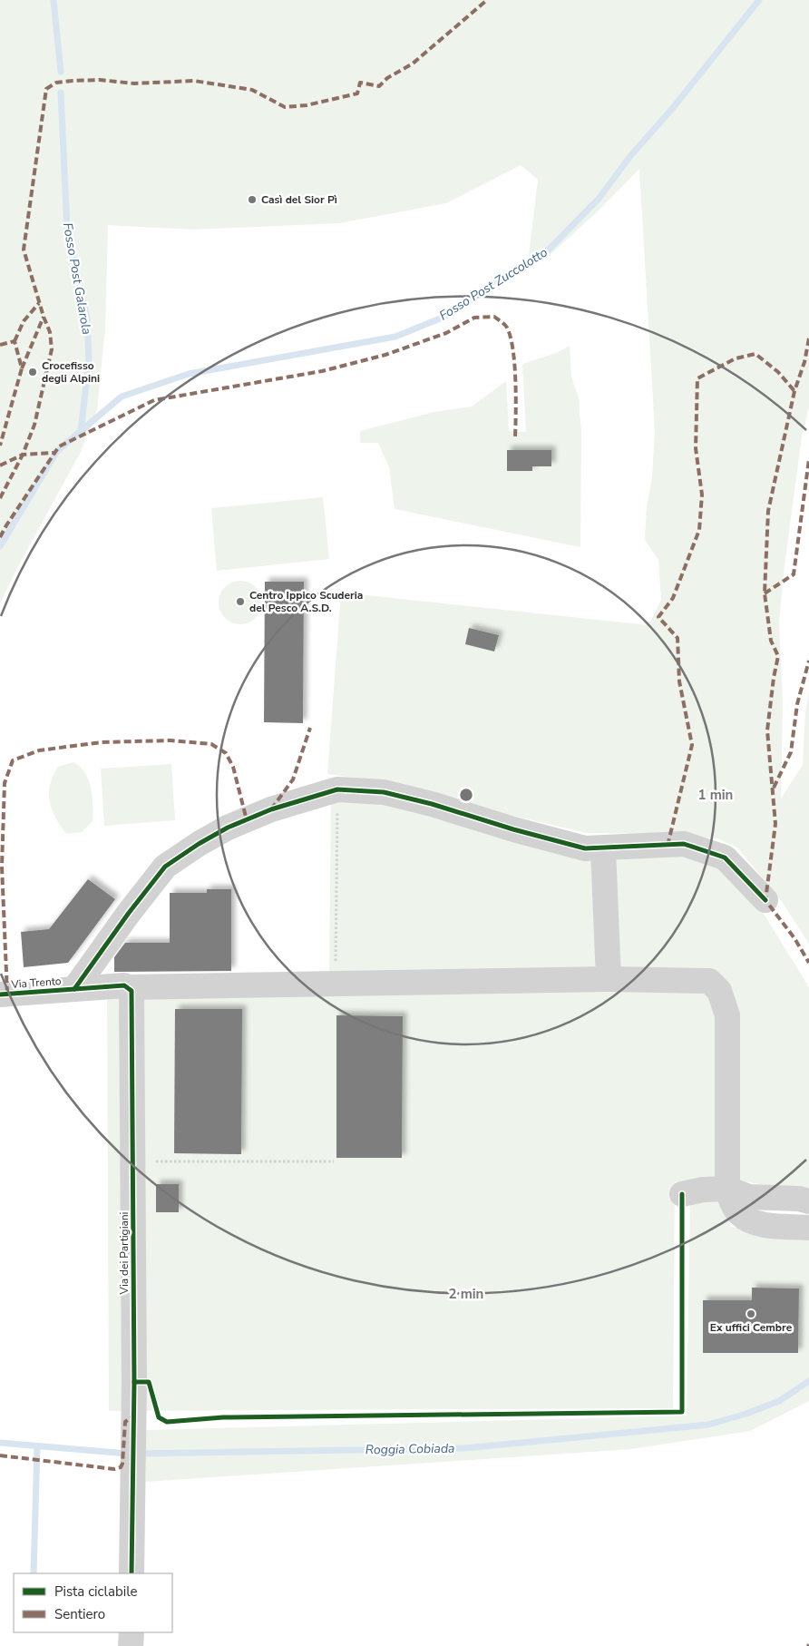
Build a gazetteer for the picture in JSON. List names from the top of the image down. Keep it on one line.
{"streets":{"street":["Via Trento","Via dei Partigiani"]},"water":["Fosso Post Galarola","Fosso Post Zuccolotto","Roggia Cobiada"],"places":["Casì del Sior Pì","Crocefisso degli Alpini","Centro Ippico Scuderia del Pesco A.S.D.","Ex uffici Cembre"],"legend":["Pista ciclabile","Sentiero"],"rings":["1 min","2 min"]}
